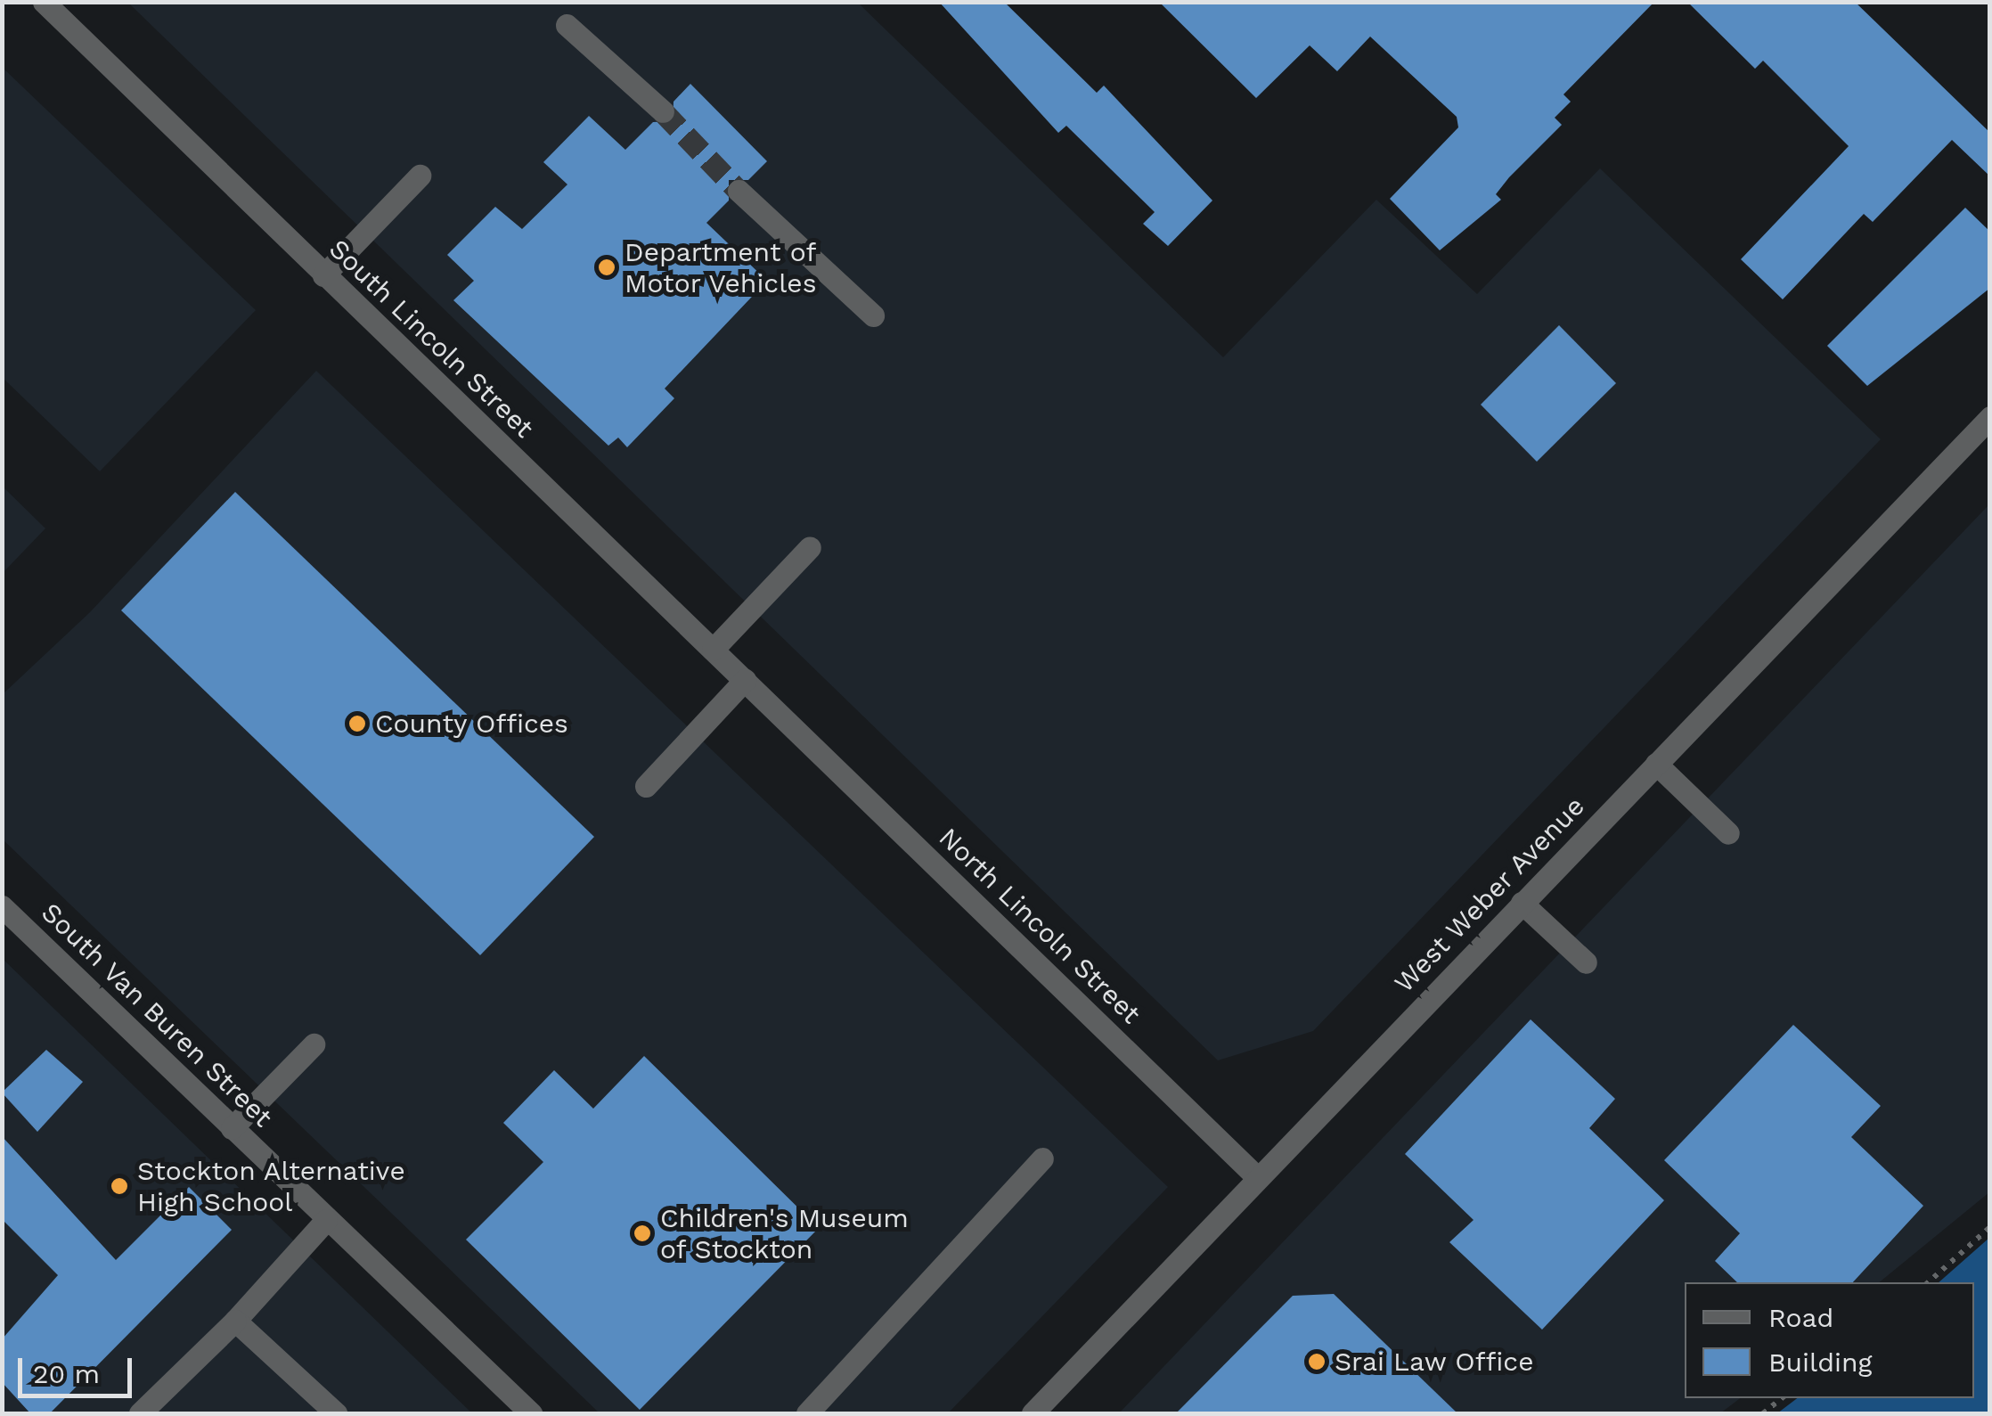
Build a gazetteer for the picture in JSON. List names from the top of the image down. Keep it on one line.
{"streets":{"street":["South Lincoln Street","West Weber Avenue","North Lincoln Street","South Van Buren Street"]},"crossings":[["South Lincoln Street","North Lincoln Street"],["West Weber Avenue","North Lincoln Street"]],"places":["Department of Motor Vehicles","County Offices","Stockton Alternative High School","Children's Museum of Stockton","Srai Law Office"],"legend":["Road","Building"],"scale_bar":"20 m"}
